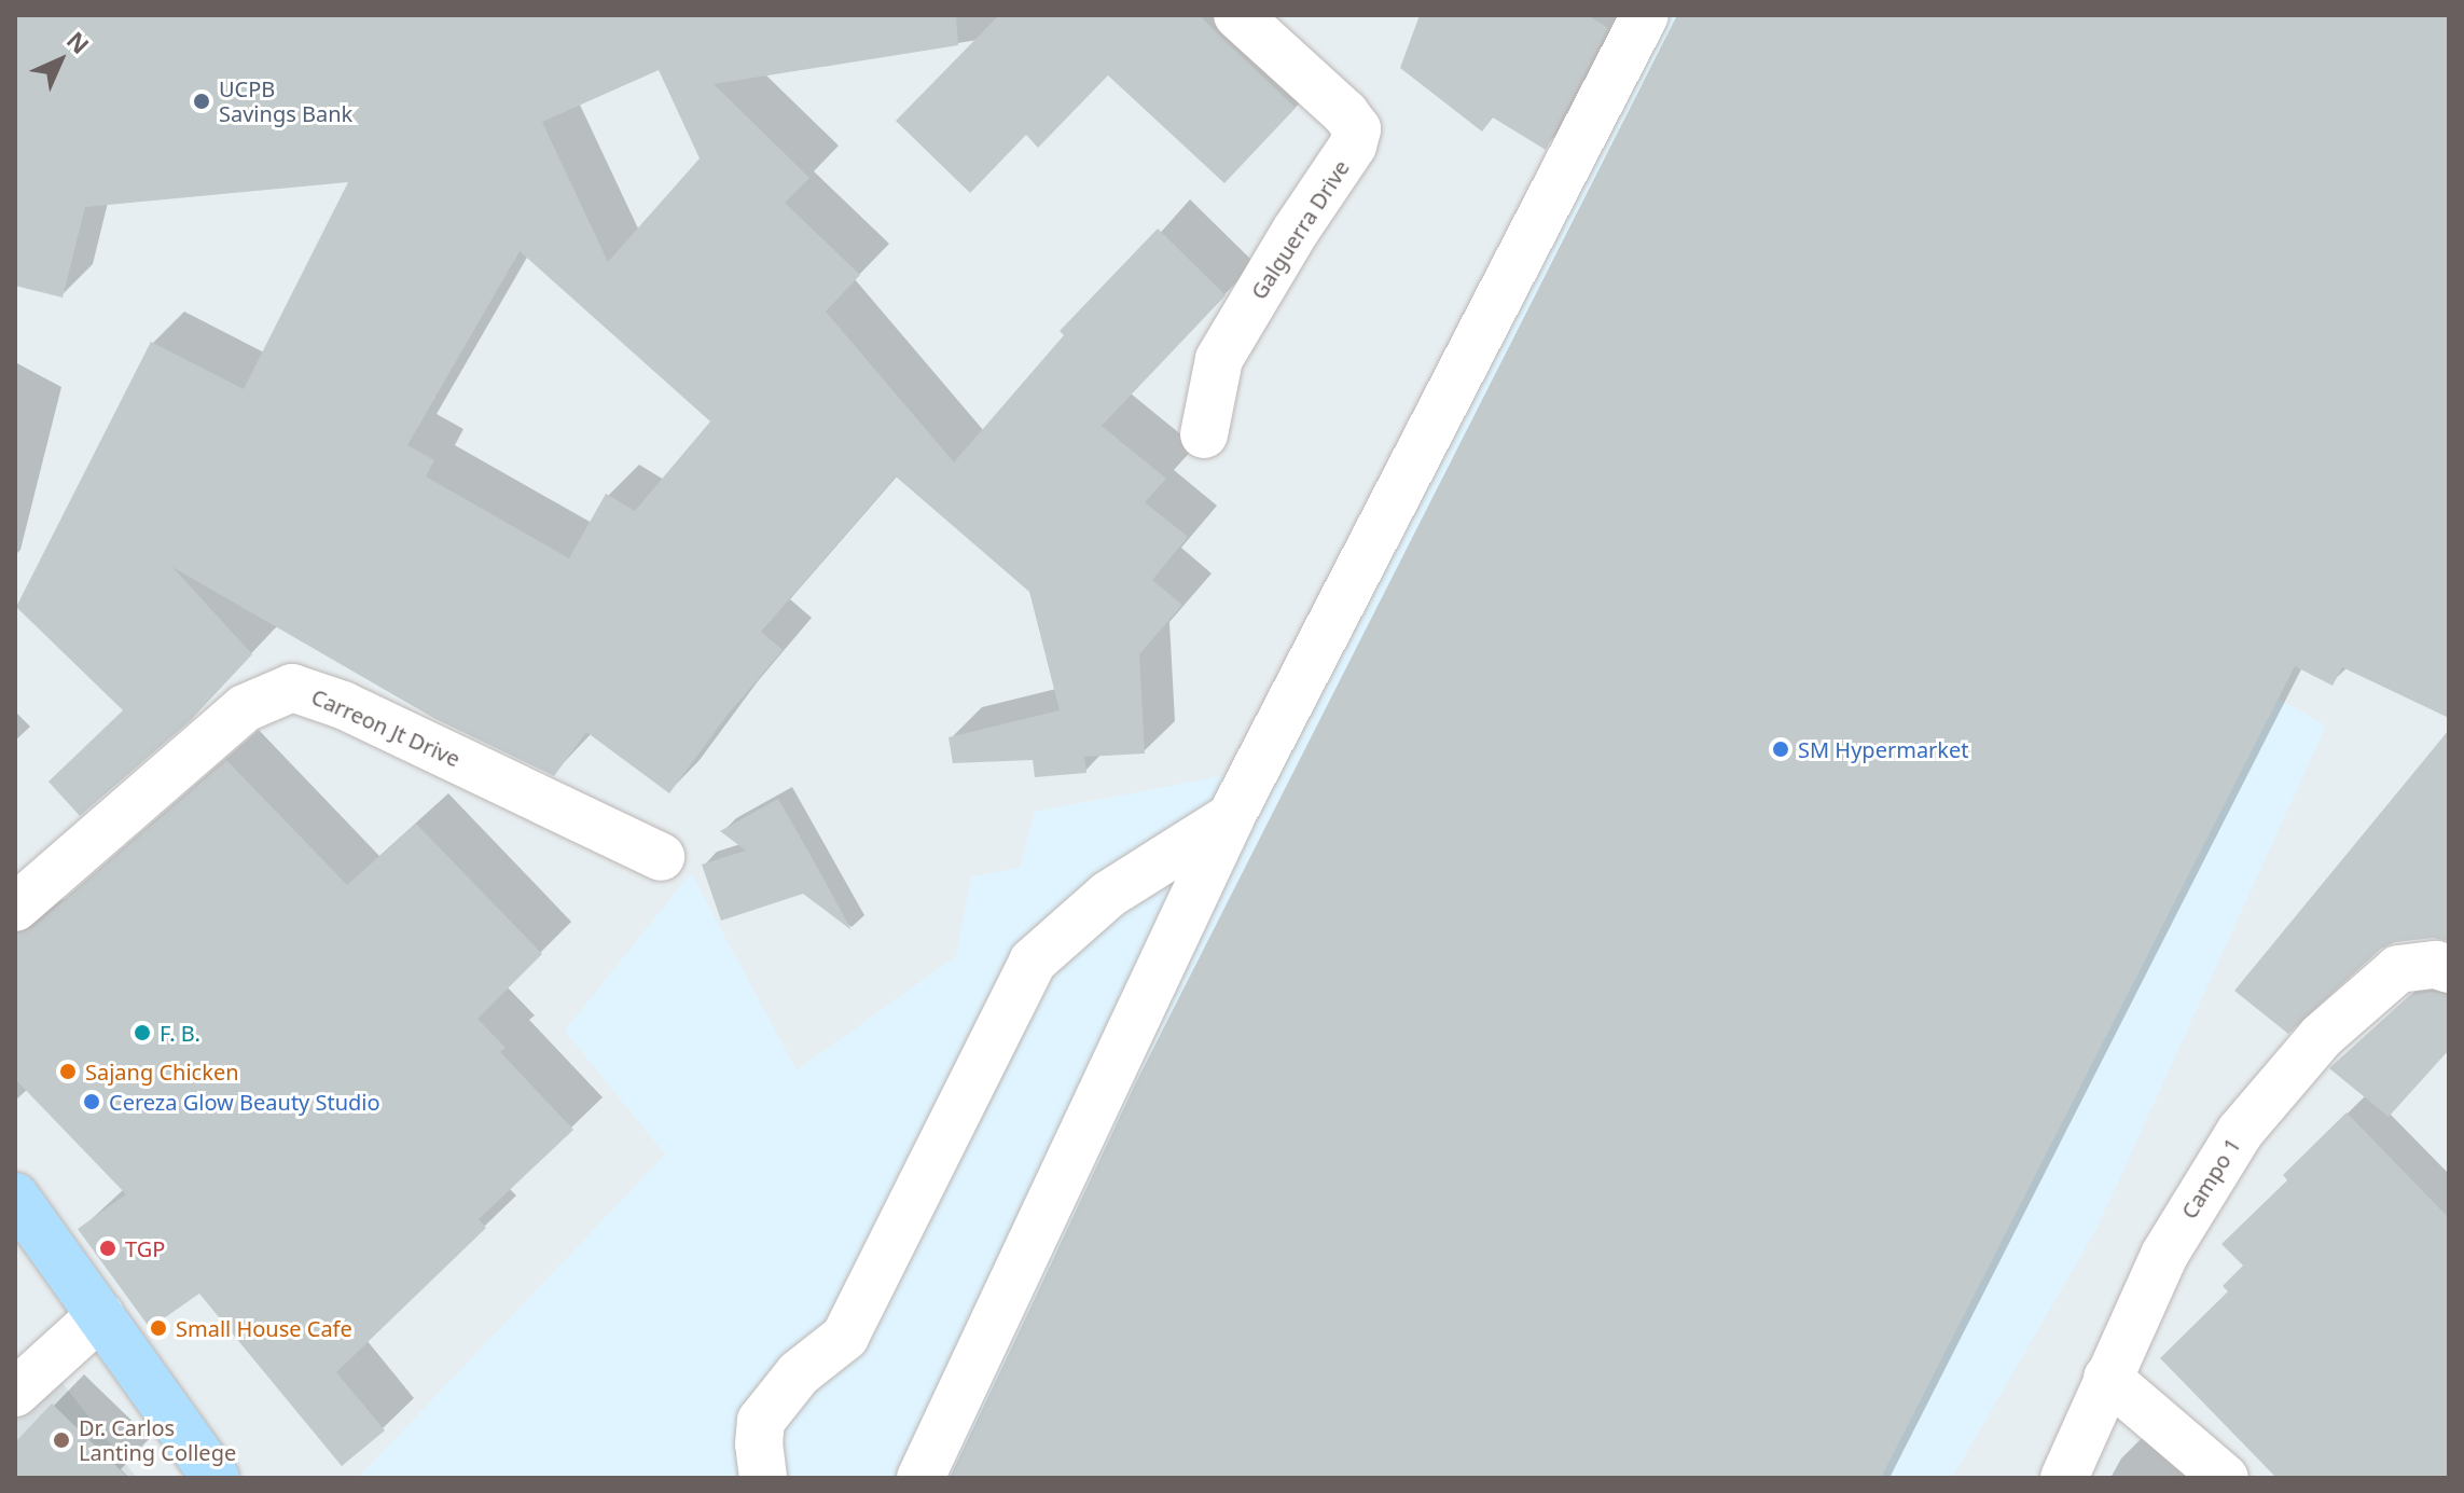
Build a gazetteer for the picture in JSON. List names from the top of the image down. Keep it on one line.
{"streets":{"street":["Galguerra Drive","Carreon Jt Drive","Campo 1"]},"places":["UCPB Savings Bank","SM Hypermarket","F. B.","Sajang Chicken","Cereza Glow Beauty Studio","TGP","Small House Cafe","Dr. Carlos Lanting College"],"north":"top right"}
